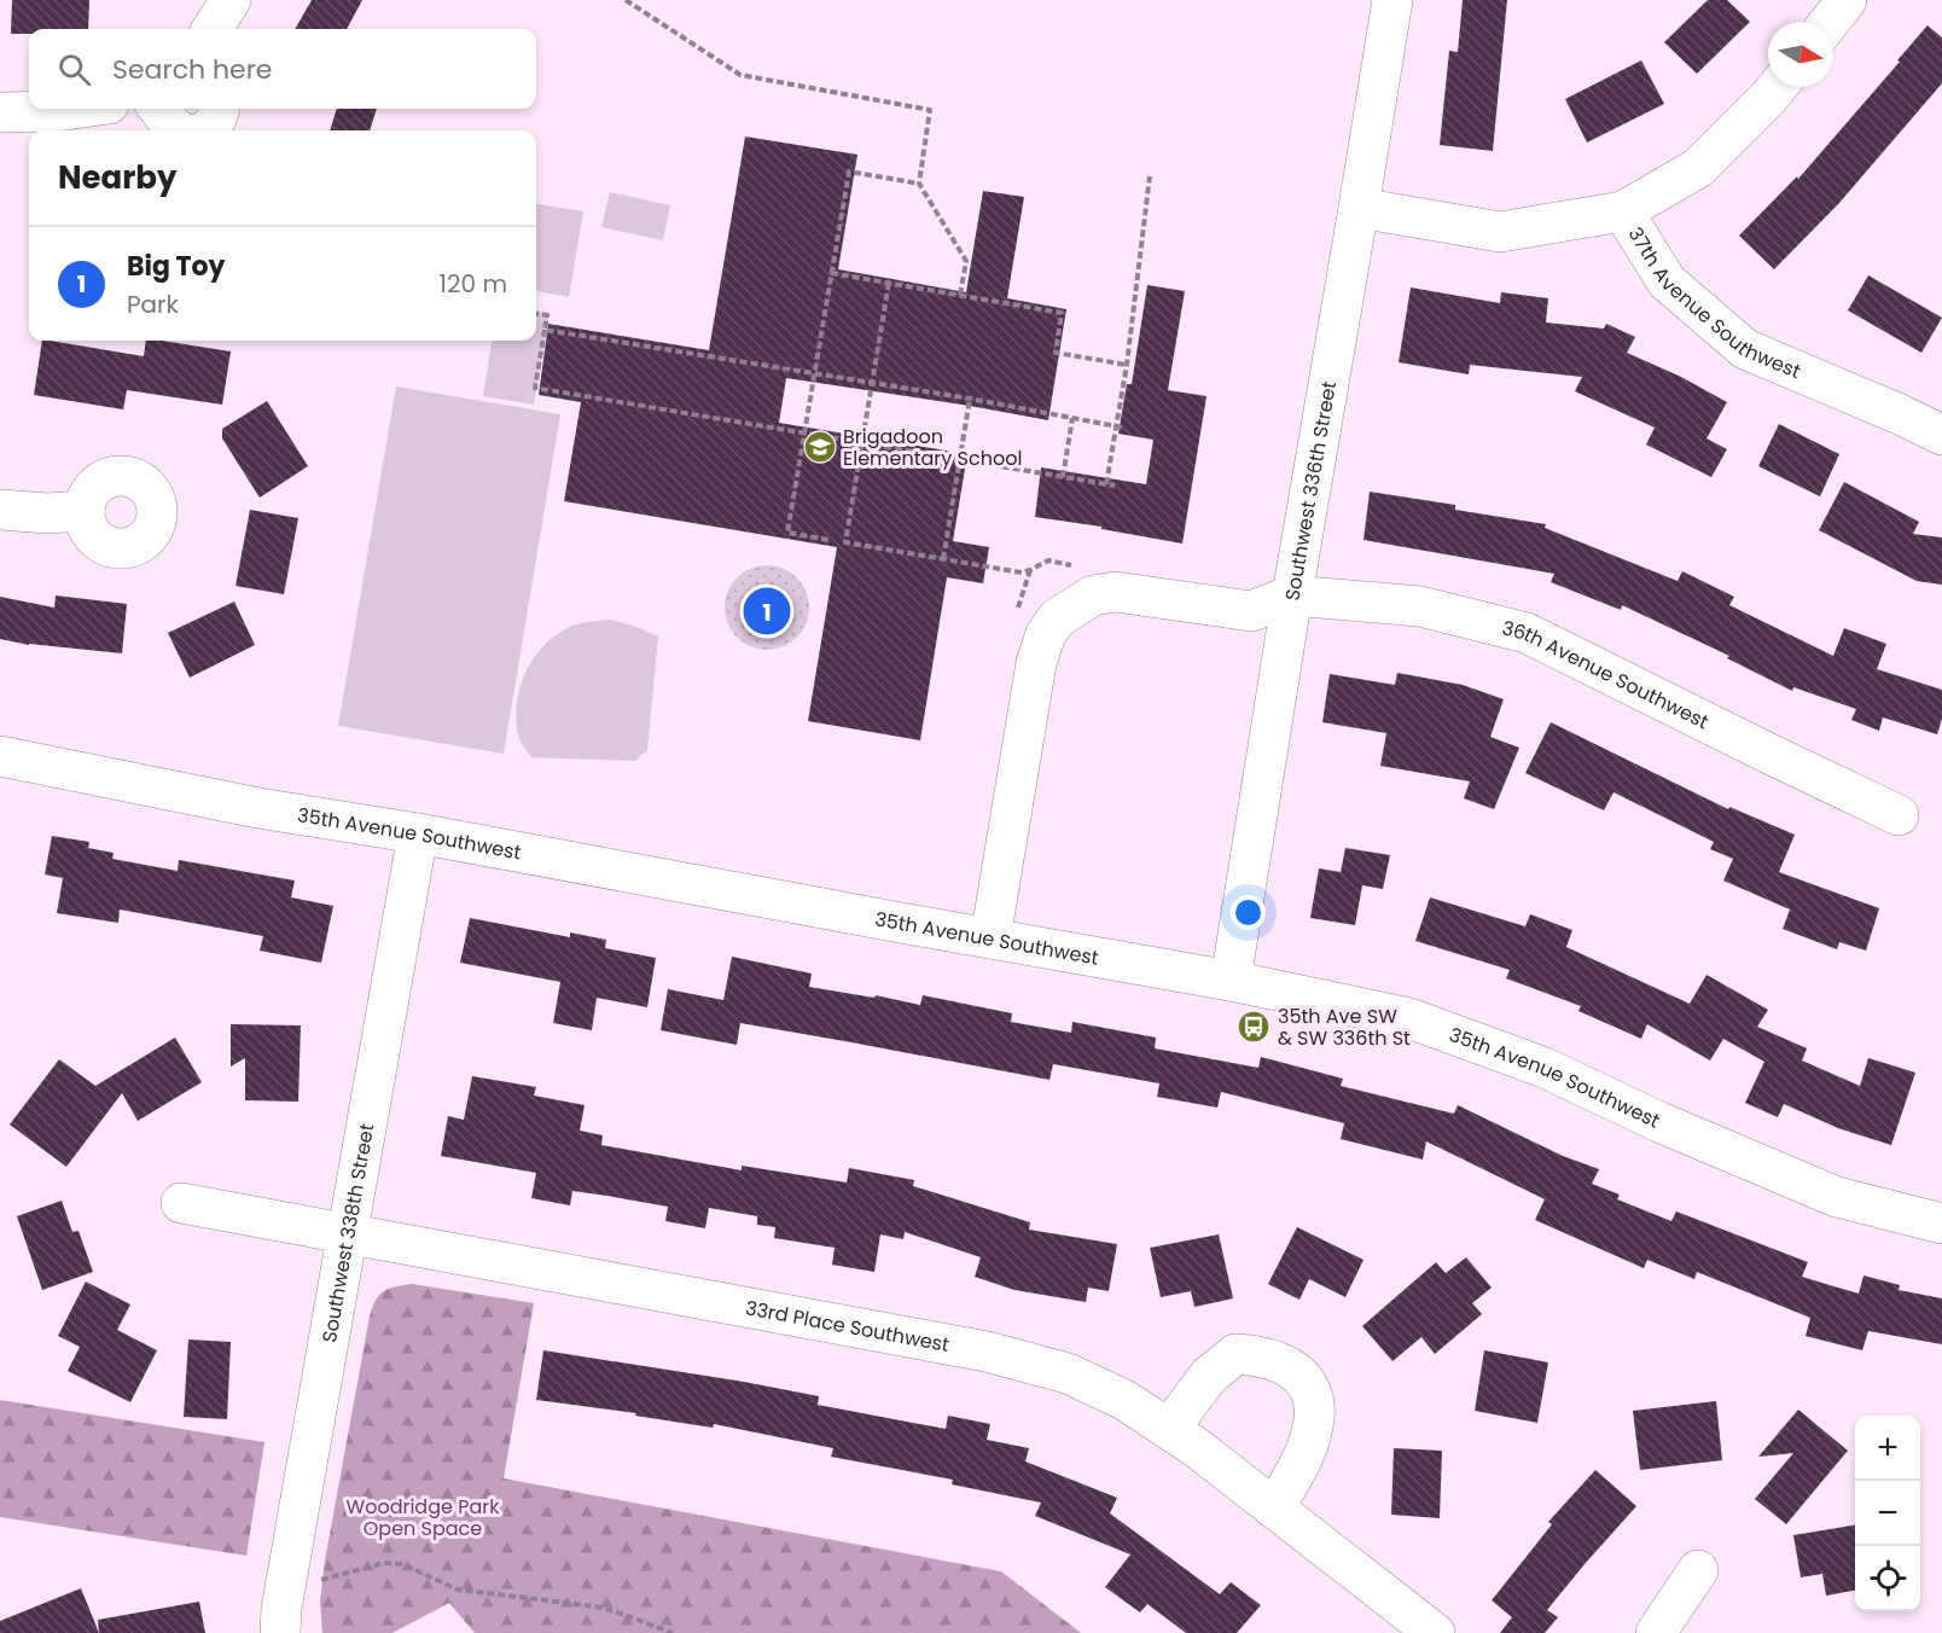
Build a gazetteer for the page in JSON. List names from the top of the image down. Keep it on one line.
{"streets":{"street":["37th Avenue Southwest","Southwest 336th Street","36th Avenue Southwest","35th Avenue Southwest","Southwest 338th Street","33rd Place Southwest"]},"crossings":[["37th Avenue Southwest","Southwest 336th Street"],["Southwest 336th Street","36th Avenue Southwest"],["Southwest 336th Street","35th Avenue Southwest"],["35th Avenue Southwest","Southwest 338th Street"],["Southwest 338th Street","33rd Place Southwest"]],"parks":["Woodridge Park Open Space"],"places":{"school or university":["Brigadoon Elementary School"],"bus stop":["35th Ave SW & SW 336th St"]},"north":"right","page":{"search":"Search here","heading":"Nearby","list":[{"mark":"1","name":"Big Toy","note":"Park","value":"120 m"}],"pins":"1","map_buttons":["+","−"]}}
